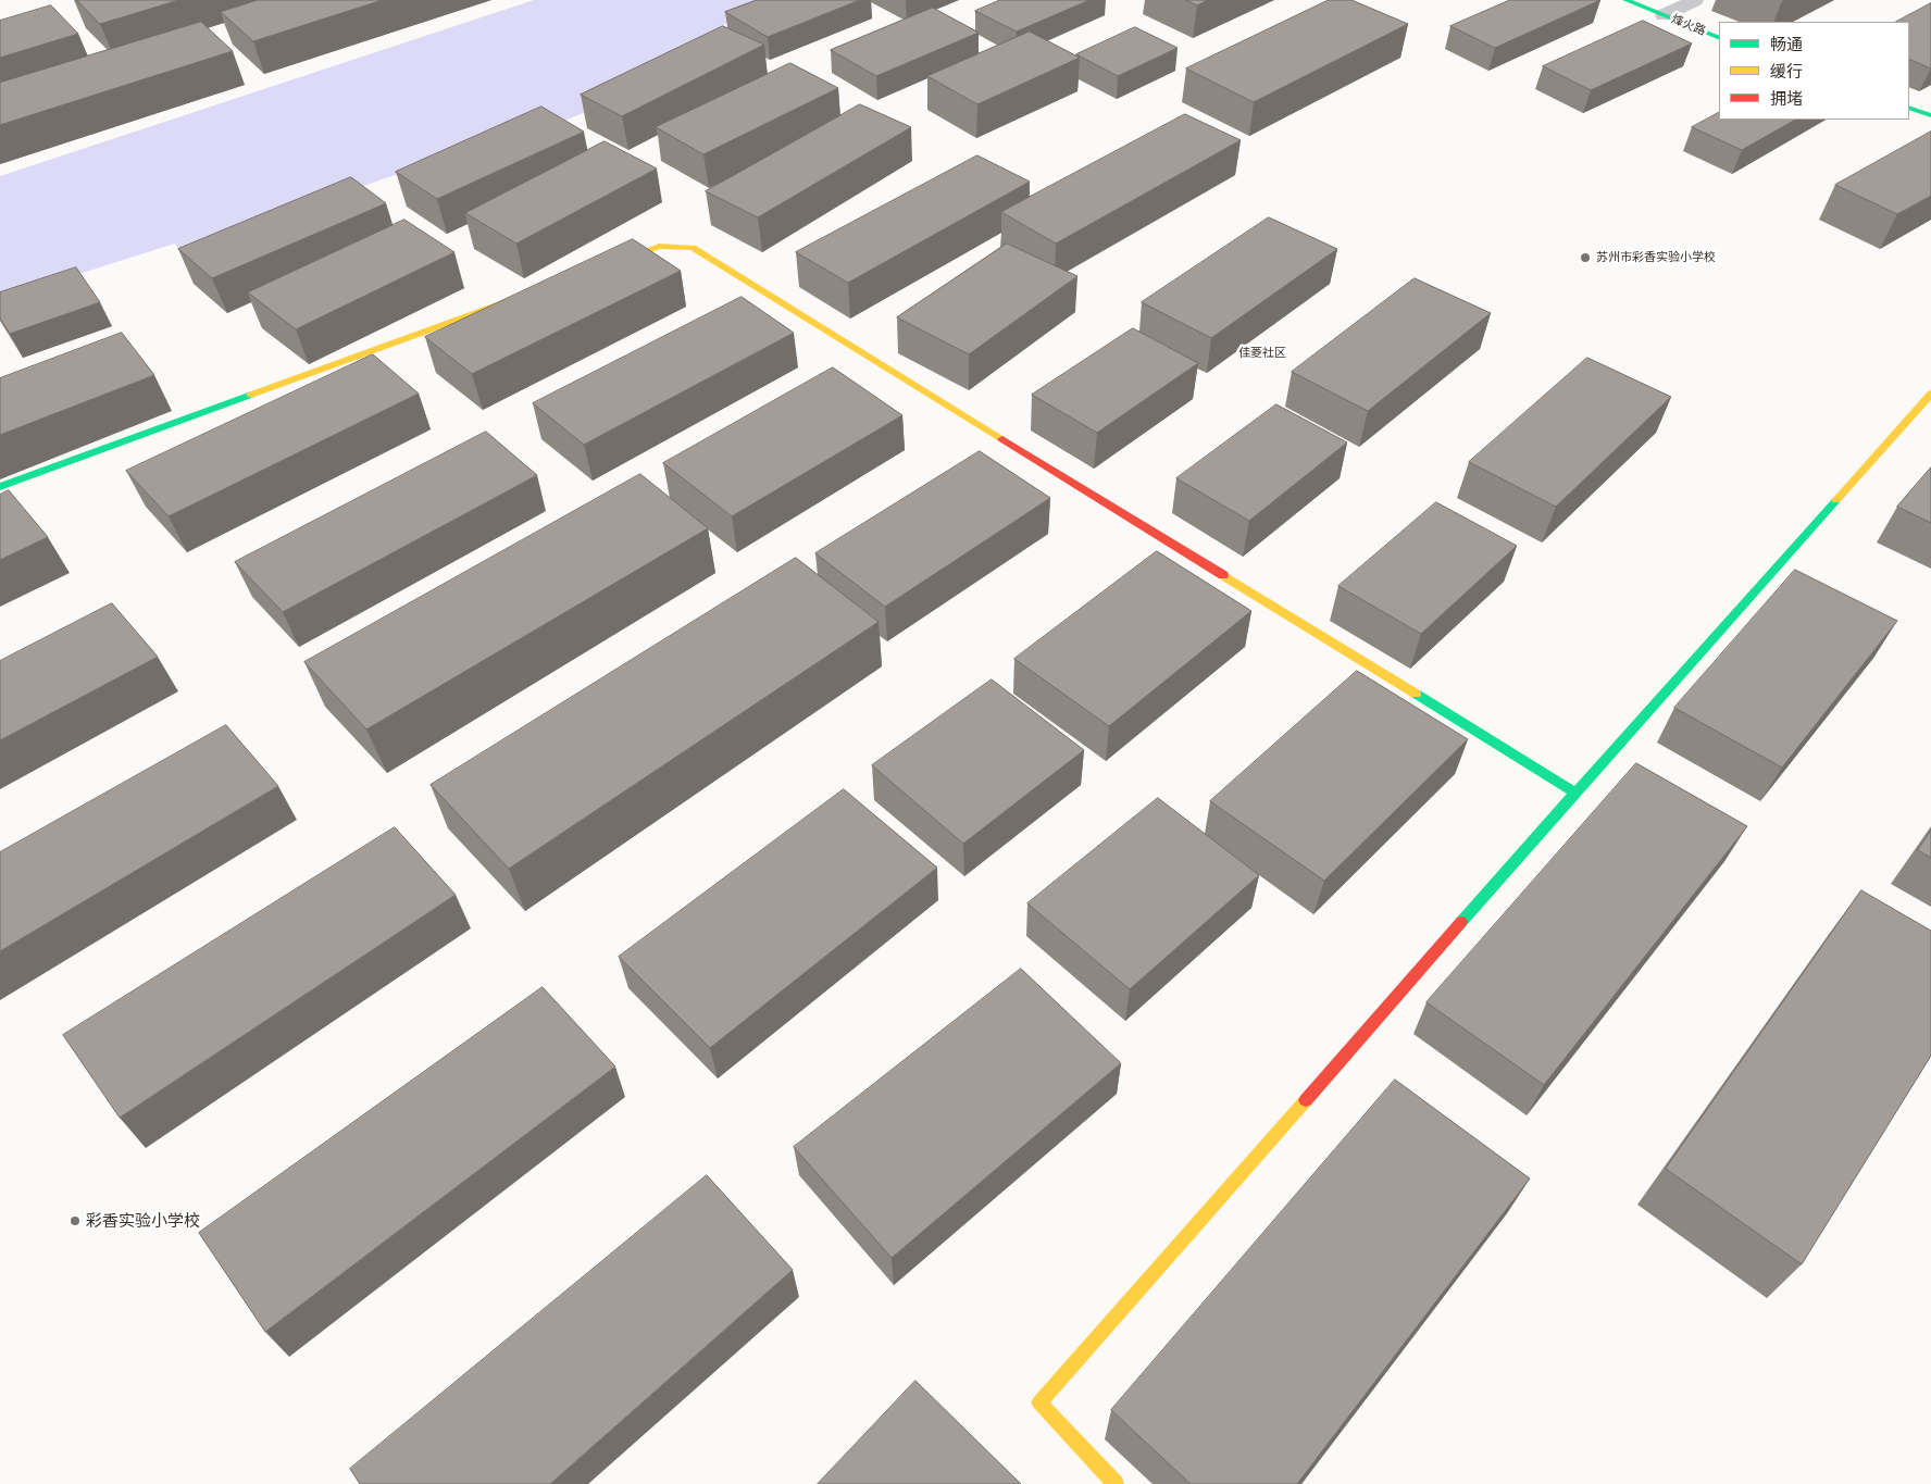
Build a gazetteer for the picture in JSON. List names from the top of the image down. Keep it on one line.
{"streets":{"street":["烽火路"]},"districts":["佳菱社区"],"places":["苏州市彩香实验小学校","彩香实验小学校"],"legend":["畅通","缓行","拥堵"]}
